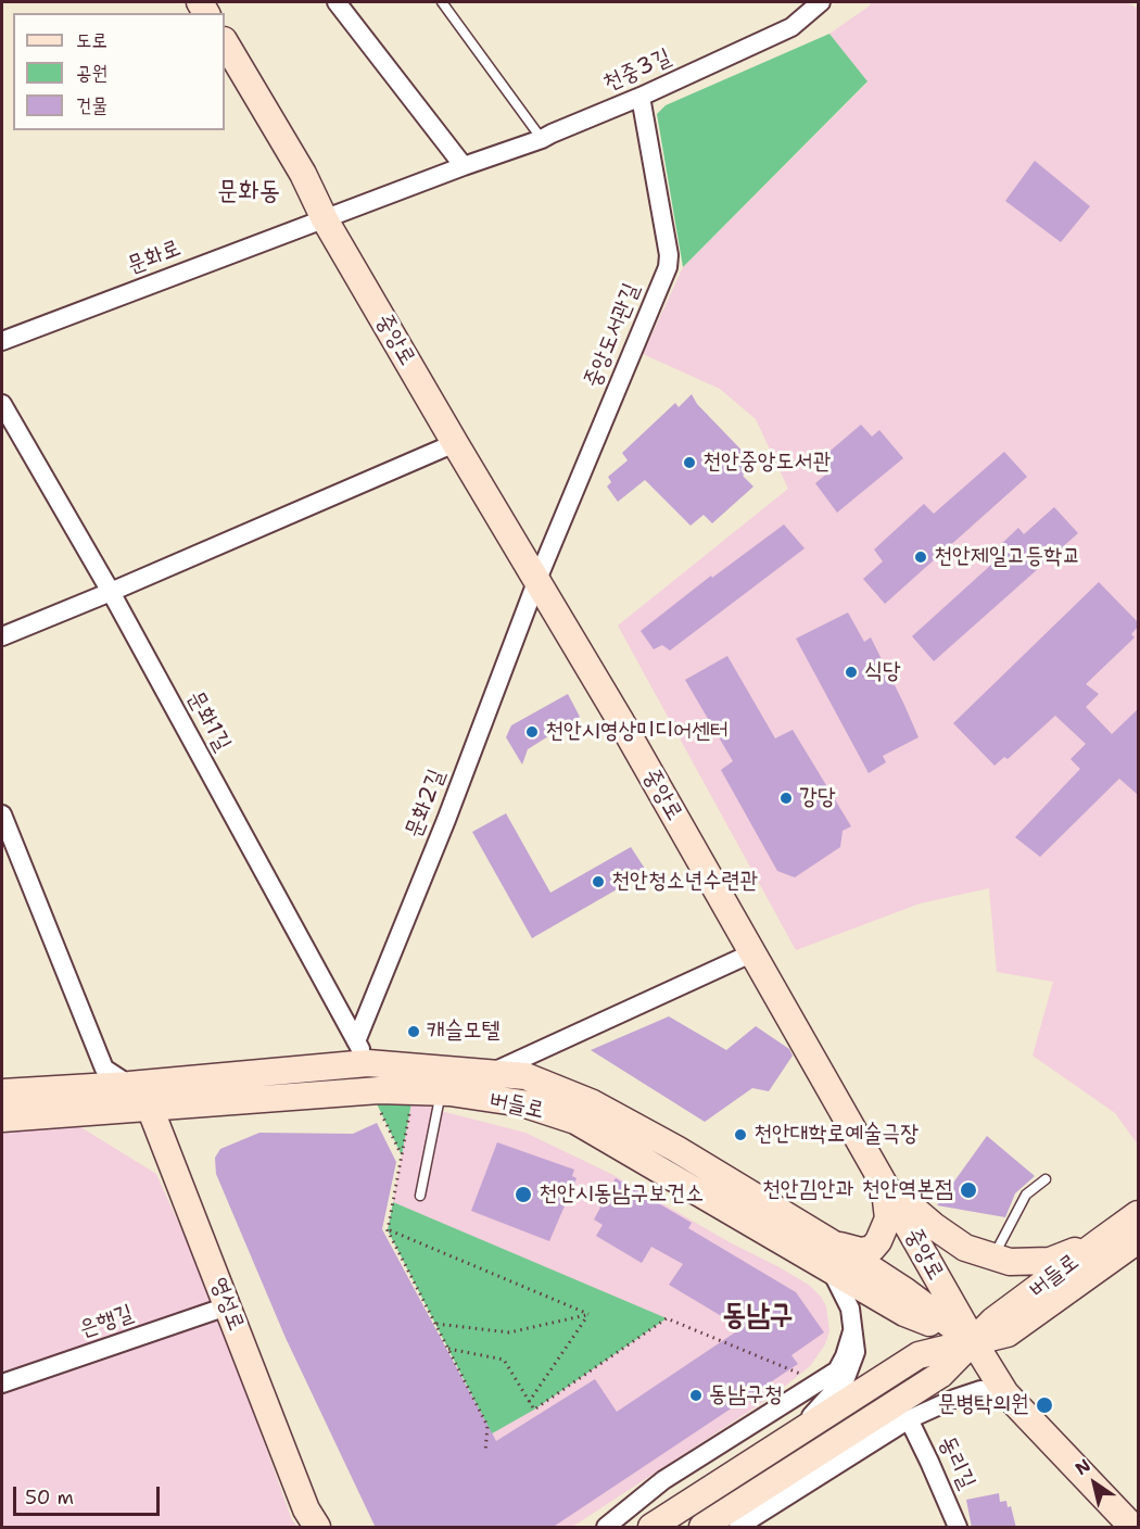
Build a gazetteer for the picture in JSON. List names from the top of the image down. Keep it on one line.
{"streets":{"street":["천중3길","문화로","중앙도서관길","중앙로","문화1길","문화2길","버들로","영성로","은행길","동리길"]},"crossings":[["천중3길","문화로"],["천중3길","중앙도서관길"],["천중3길","중앙로"],["문화로","중앙로"],["중앙도서관길","중앙로"],["중앙도서관길","문화2길"],["중앙로","문화2길"],["중앙로","버들로"],["문화1길","문화2길"],["문화1길","버들로"],["문화2길","버들로"],["버들로","영성로"],["영성로","은행길"]],"districts":["문화동","동남구"],"places":["천안중앙도서관","천안제일고등학교","식당","천안시영상미디어센터","강당","천안청소년수련관","캐슬모텔","천안대학로예술극장","천안김안과 천안역본점","천안시동남구보건소","동남구청","문병탁의원"],"legend":["도로","공원","건물"],"scale_bar":"50 m","north":"top left"}
